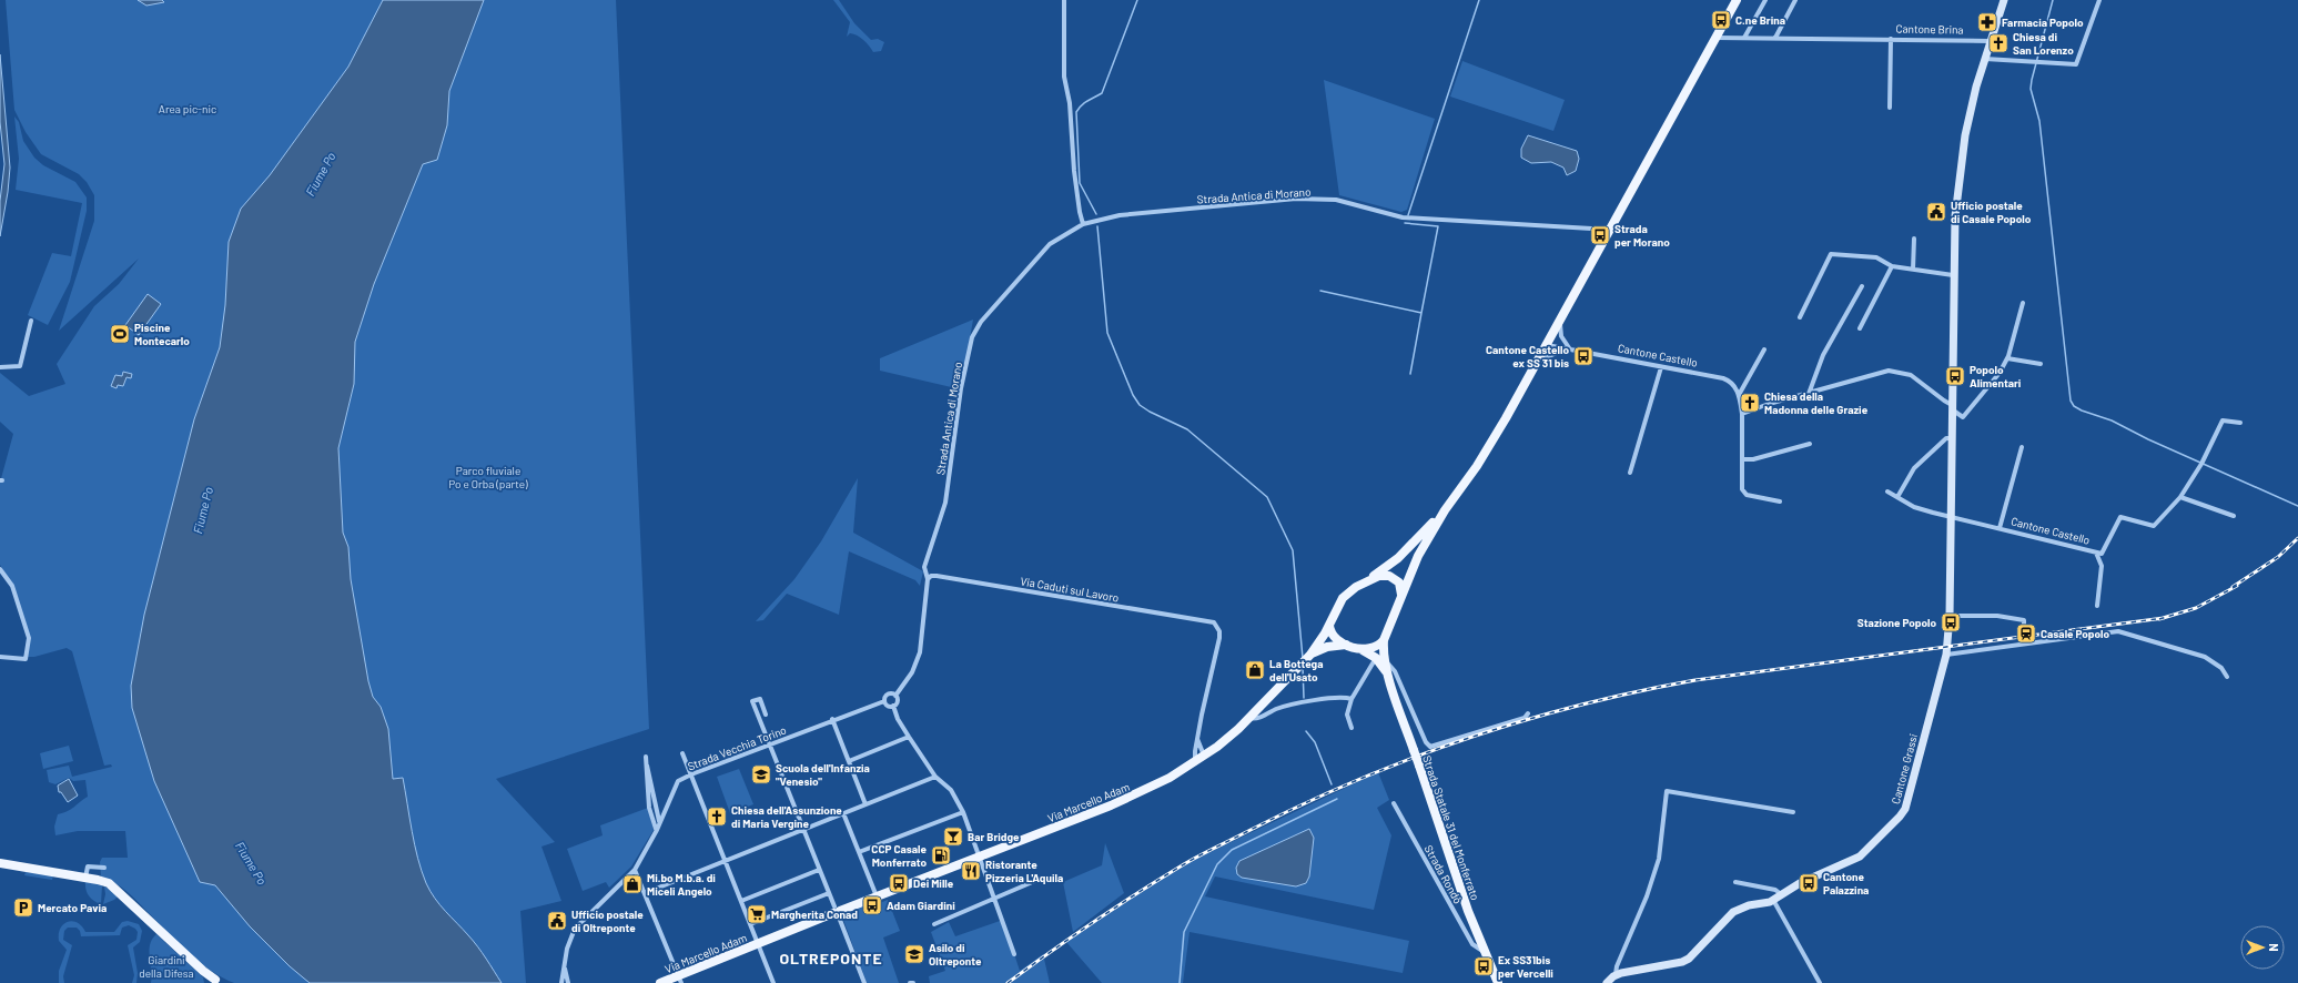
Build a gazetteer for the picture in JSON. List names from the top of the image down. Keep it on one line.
{"streets":{"main road":["Via Marcello Adam","Strada Statale 31 del Monferrato"],"street":["Cantone Brina","Strada Antica di Morano","Cantone Castello","Via Caduti sul Lavoro","Strada Vecchia Torino","Cantone Grassi","Strada Rondò"]},"crossings":[["Strada Antica di Morano","Via Caduti sul Lavoro"],["Via Caduti sul Lavoro","Via Marcello Adam"],["Via Marcello Adam","Strada Statale 31 del Monferrato"],["Strada Statale 31 del Monferrato","Strada Rondò"]],"districts":["OLTREPONTE"],"water":["Fiume Po"],"parks":["Area pic-nic","Parco fluviale Po e Orba (parte)","Giardini della Difesa"],"places":{"bus stop":["C.ne Brina","Strada per Morano","Cantone Castello ex SS 31 bis","Popolo Alimentari","Stazione Popolo","Dei Mille","Cantone Palazzina","Adam Giardini","Ex SS31bis per Vercelli"],"pharmacy":["Farmacia Popolo"],"church":["Chiesa di San Lorenzo","Chiesa della Madonna delle Grazie","Chiesa dell'Assunzione di Maria Vergine"],"public building":["Ufficio postale di Casale Popolo","Ufficio postale di Oltreponte"],"sports":["Piscine Montecarlo"],"station":["Casale Popolo"],"shop":["La Bottega dell'Usato","Mi.bo M.b.a. di Miceli Angelo"],"school or university":["Scuola dell'Infanzia \"Venesio\"","Asilo di Oltreponte"],"bar":["Bar Bridge"],"fuel station":["CCP Casale Monferrato"],"restaurant":["Ristorante Pizzeria L'Aquila"],"parking":["Mercato Pavia"],"supermarket":["Margherita Conad"]},"north":"right"}
